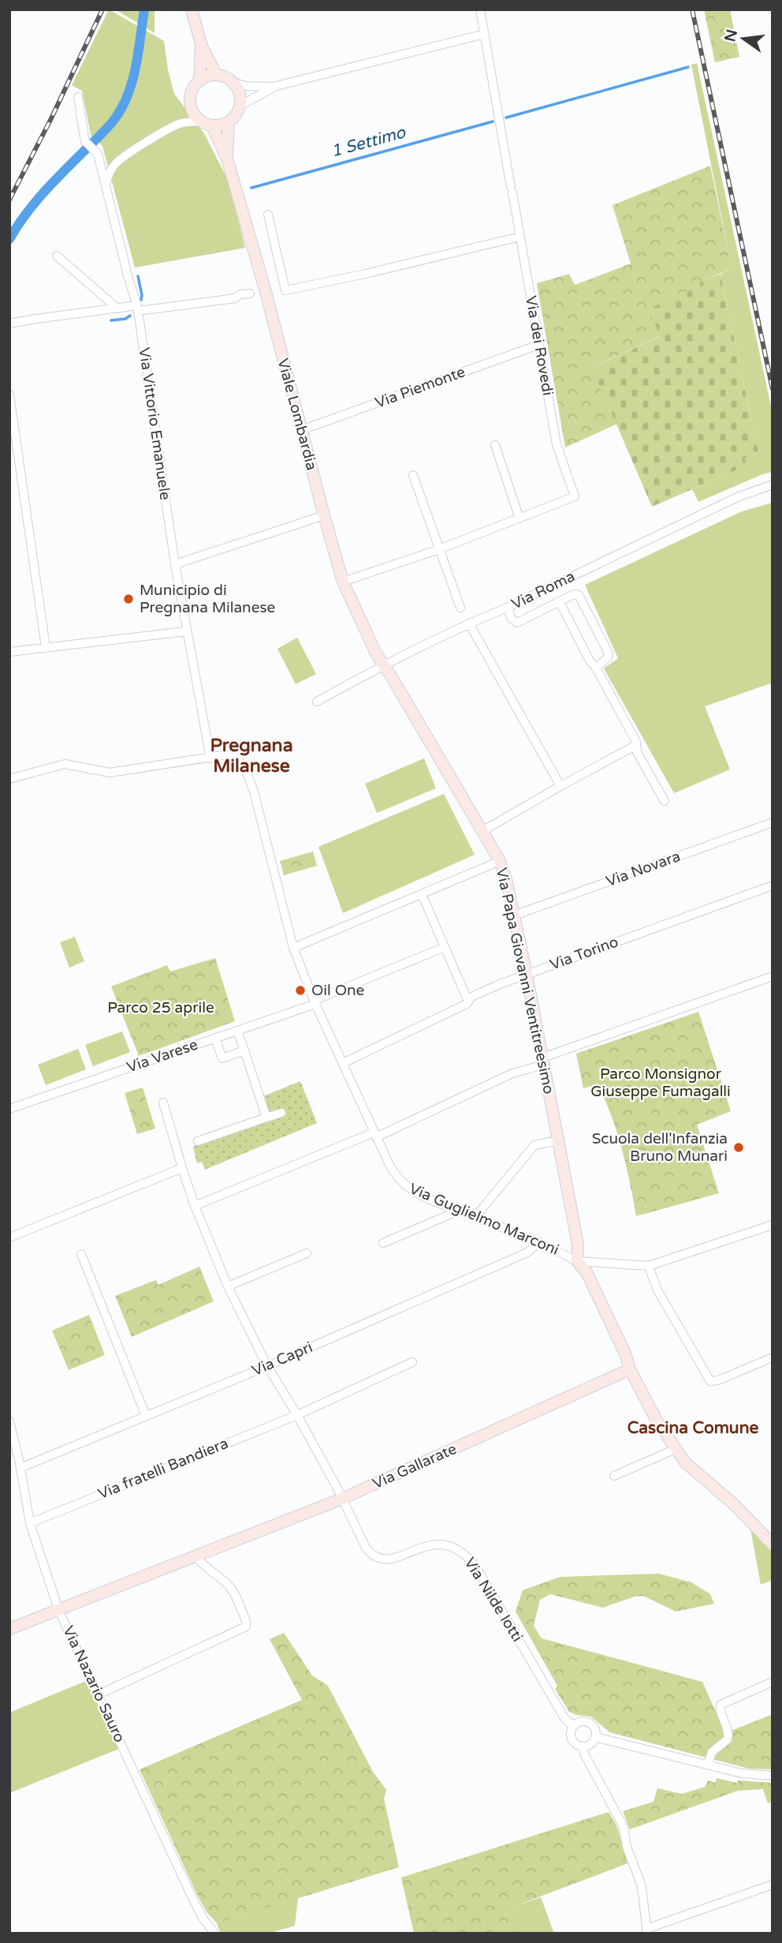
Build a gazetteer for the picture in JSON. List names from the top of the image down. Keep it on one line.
{"streets":{"street":["Via dei Rovedi","Via Piemonte","Viale Lombardia","Via Vittorio Emanuele","Via Roma","Via Novara","Via Torino","Via Papa Giovanni Ventitreesimo","Via Varese","Via Guglielmo Marconi","Via Capri","Via Gallarate","Via fratelli Bandiera","Via Nilde Iotti","Via Nazario Sauro"]},"crossings":[["Via dei Rovedi","Via Piemonte"],["Via Piemonte","Viale Lombardia"],["Viale Lombardia","Via Roma"],["Viale Lombardia","Via Papa Giovanni Ventitreesimo"],["Via Vittorio Emanuele","Via Guglielmo Marconi"],["Via Roma","Via Papa Giovanni Ventitreesimo"],["Via Novara","Via Papa Giovanni Ventitreesimo"],["Via Torino","Via Papa Giovanni Ventitreesimo"],["Via Torino","Via Guglielmo Marconi"],["Via Papa Giovanni Ventitreesimo","Via Guglielmo Marconi"],["Via Varese","Via Guglielmo Marconi"],["Via Guglielmo Marconi","Via Capri"],["Via Guglielmo Marconi","Via Gallarate"],["Via Capri","Via Nilde Iotti"],["Via Capri","Via Nazario Sauro"],["Via Gallarate","Via Nilde Iotti"],["Via Gallarate","Via Nazario Sauro"],["Via fratelli Bandiera","Via Nilde Iotti"],["Via fratelli Bandiera","Via Nazario Sauro"]],"districts":["Pregnana Milanese","Cascina Comune"],"water":["1 Settimo"],"parks":["Parco 25 aprile","Parco Monsignor Giuseppe Fumagalli"],"places":["Municipio di Pregnana Milanese","Oil One","Scuola dell'Infanzia Bruno Munari"],"north":"left"}
